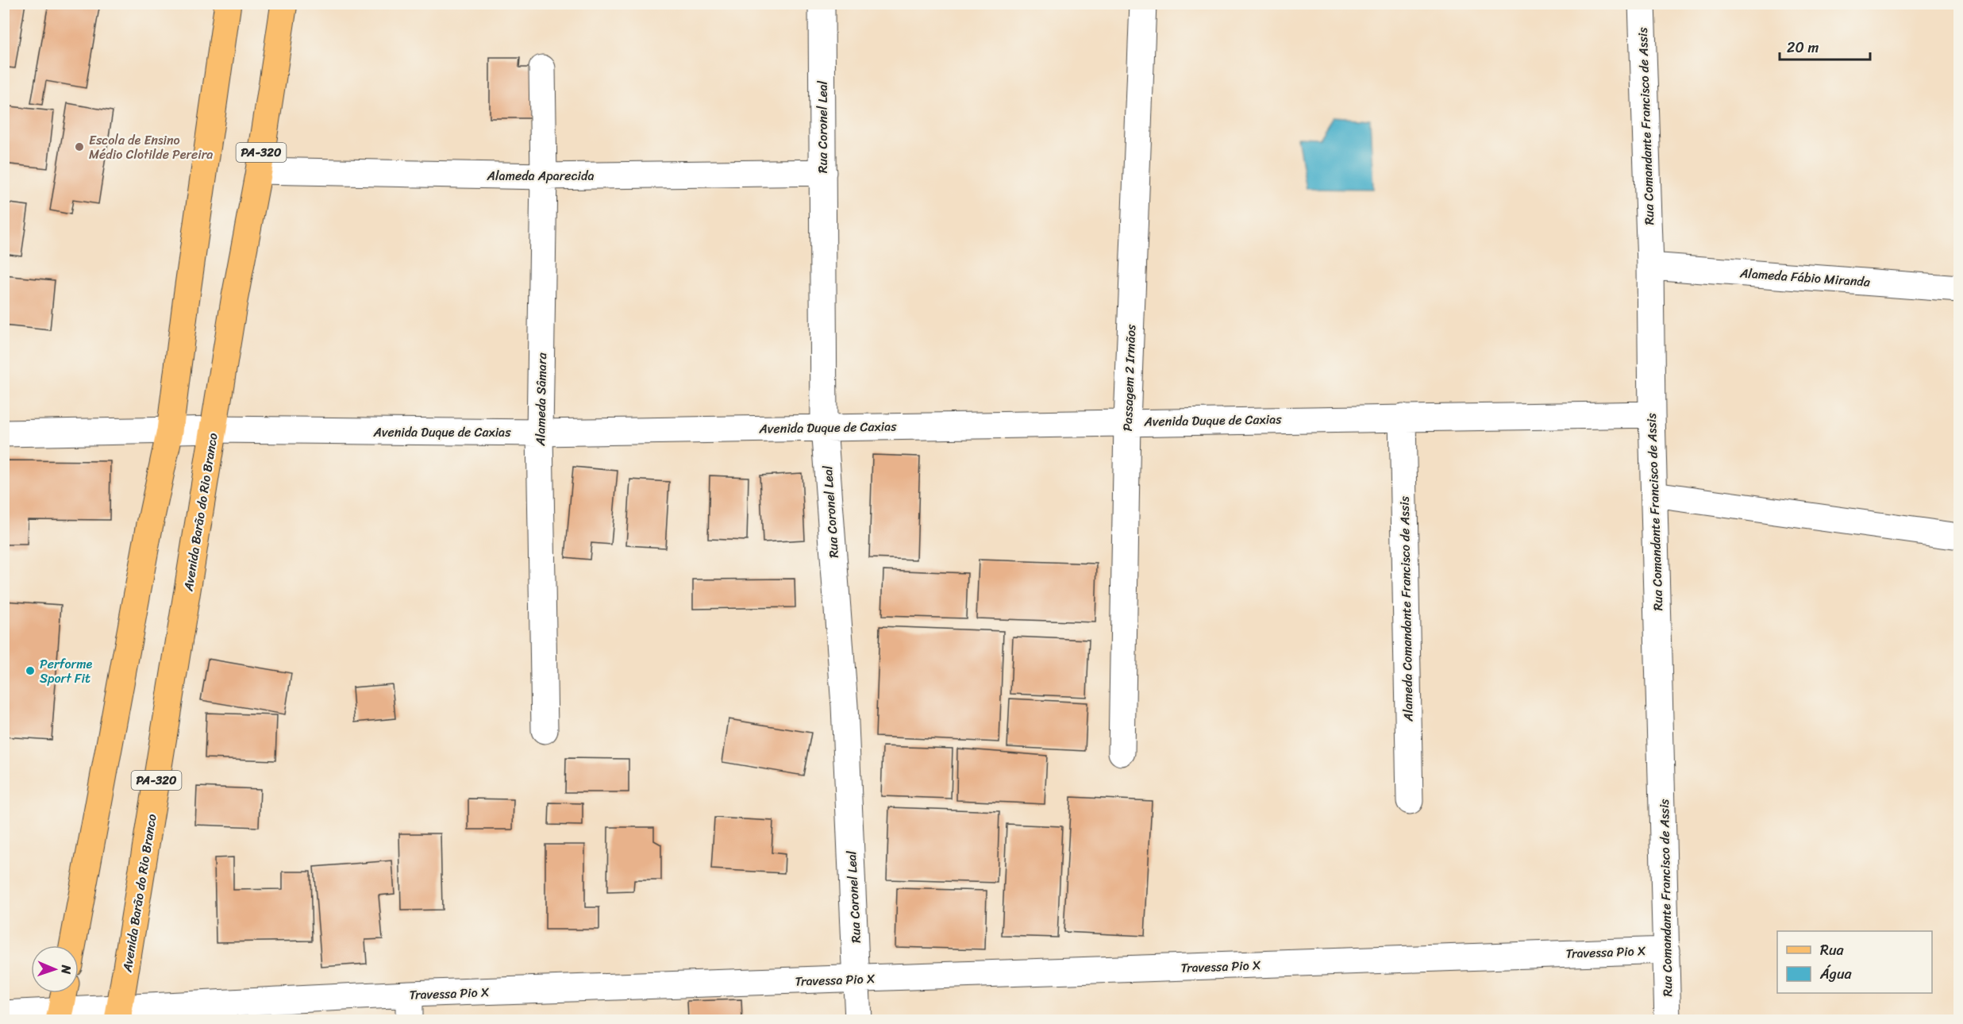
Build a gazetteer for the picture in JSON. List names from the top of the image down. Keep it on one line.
{"streets":{"main road":["PA-320","Avenida Barão do Rio Branco"],"street":["Rua Comandante Francisco de Assis","Rua Coronel Leal","Alameda Aparecida","Alameda Fábio Miranda","Passagem 2 Irmãos","Alameda Sâmara","Avenida Duque de Caxias","Alameda Comandante Francisco de Assis","Travessa Pio X"]},"crossings":[["Rua Comandante Francisco de Assis","Alameda Fábio Miranda"],["Rua Comandante Francisco de Assis","Avenida Duque de Caxias"],["Rua Comandante Francisco de Assis","Travessa Pio X"],["Rua Coronel Leal","Alameda Aparecida"],["Rua Coronel Leal","Avenida Duque de Caxias"],["Rua Coronel Leal","Travessa Pio X"],["Alameda Aparecida","Alameda Sâmara"],["Alameda Aparecida","Avenida Barão do Rio Branco"],["Passagem 2 Irmãos","Avenida Duque de Caxias"],["Alameda Sâmara","Avenida Duque de Caxias"],["Avenida Duque de Caxias","Avenida Barão do Rio Branco"],["Avenida Duque de Caxias","Alameda Comandante Francisco de Assis"],["Avenida Barão do Rio Branco","Travessa Pio X"]],"places":["Escola de Ensino Médio Clotilde Pereira","Performe Sport Fit"],"legend":["Rua","Água"],"scale_bar":"20 m","north":"right"}
